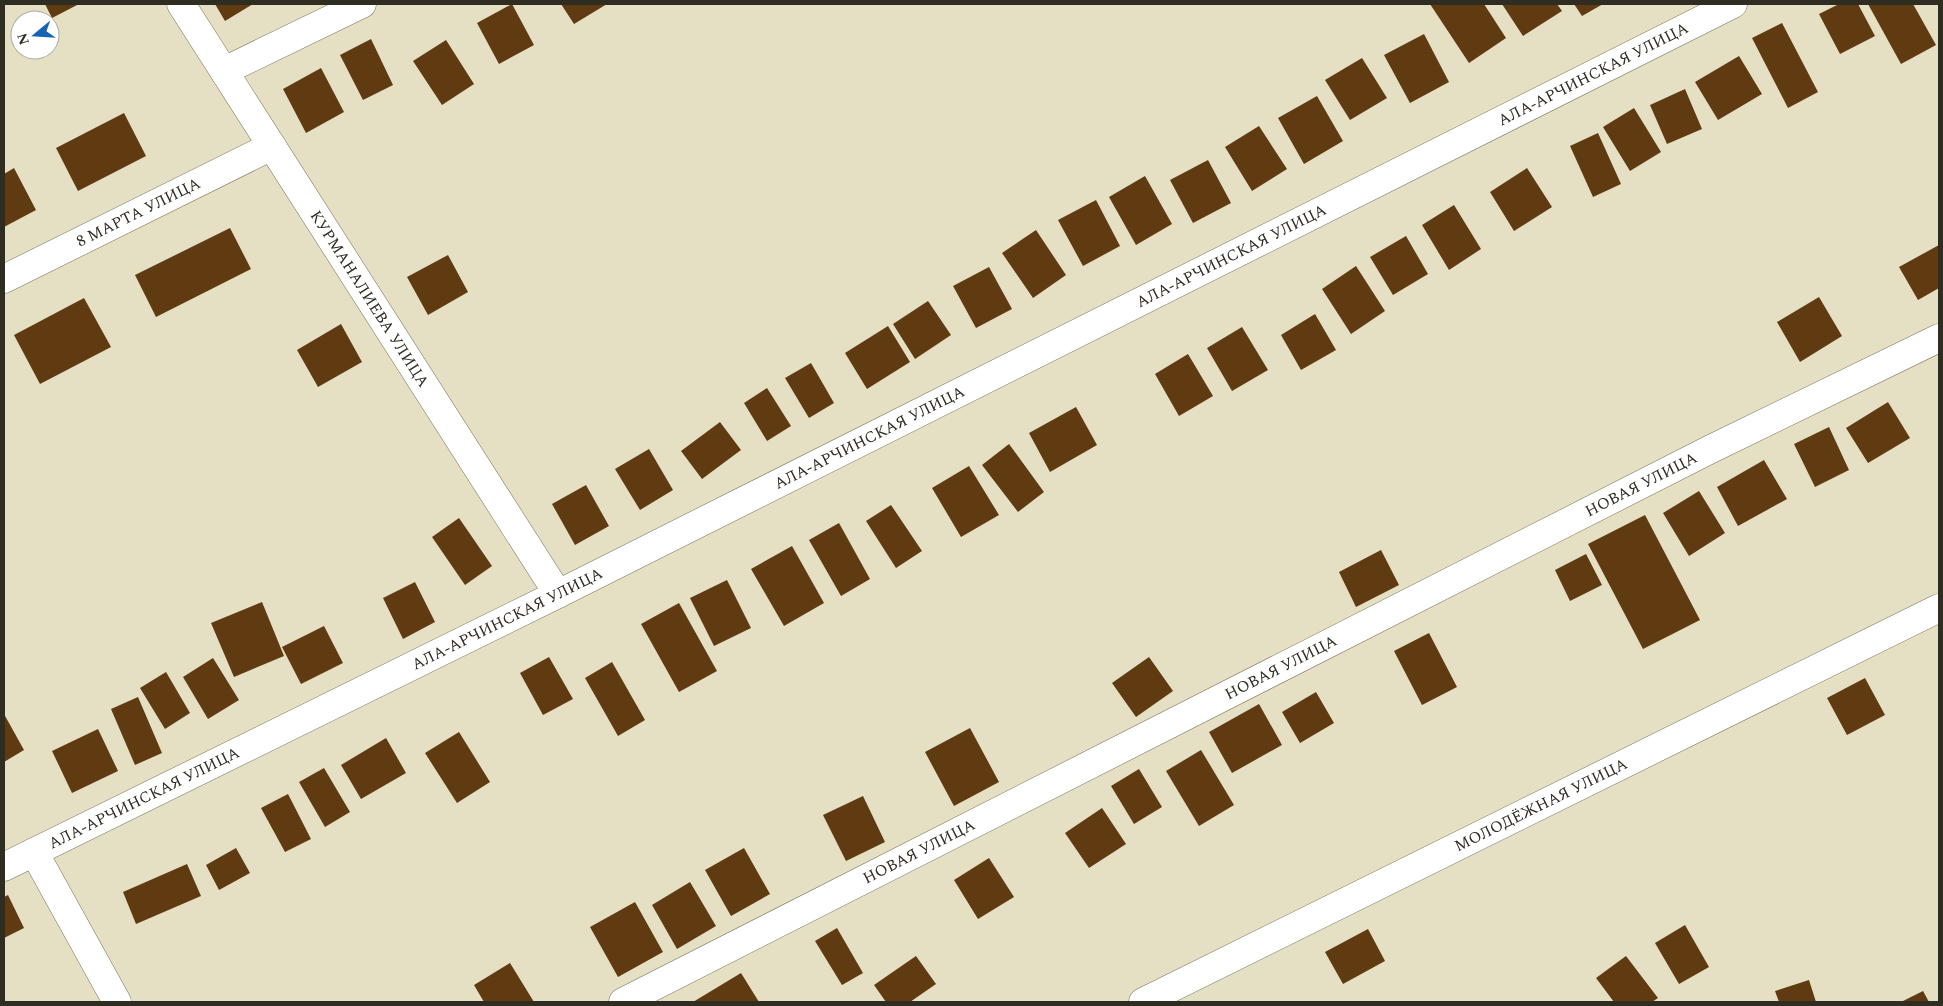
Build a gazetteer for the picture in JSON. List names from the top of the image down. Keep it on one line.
{"streets":{"street":["АЛА-АРЧИНСКАЯ УЛИЦА","8 МАРТА УЛИЦА","КУРМАНАЛИЕВА УЛИЦА","НОВАЯ УЛИЦА","МОЛОДЁЖНАЯ УЛИЦА"]},"crossings":[["АЛА-АРЧИНСКАЯ УЛИЦА","КУРМАНАЛИЕВА УЛИЦА"],["8 МАРТА УЛИЦА","КУРМАНАЛИЕВА УЛИЦА"]],"north":"left"}
